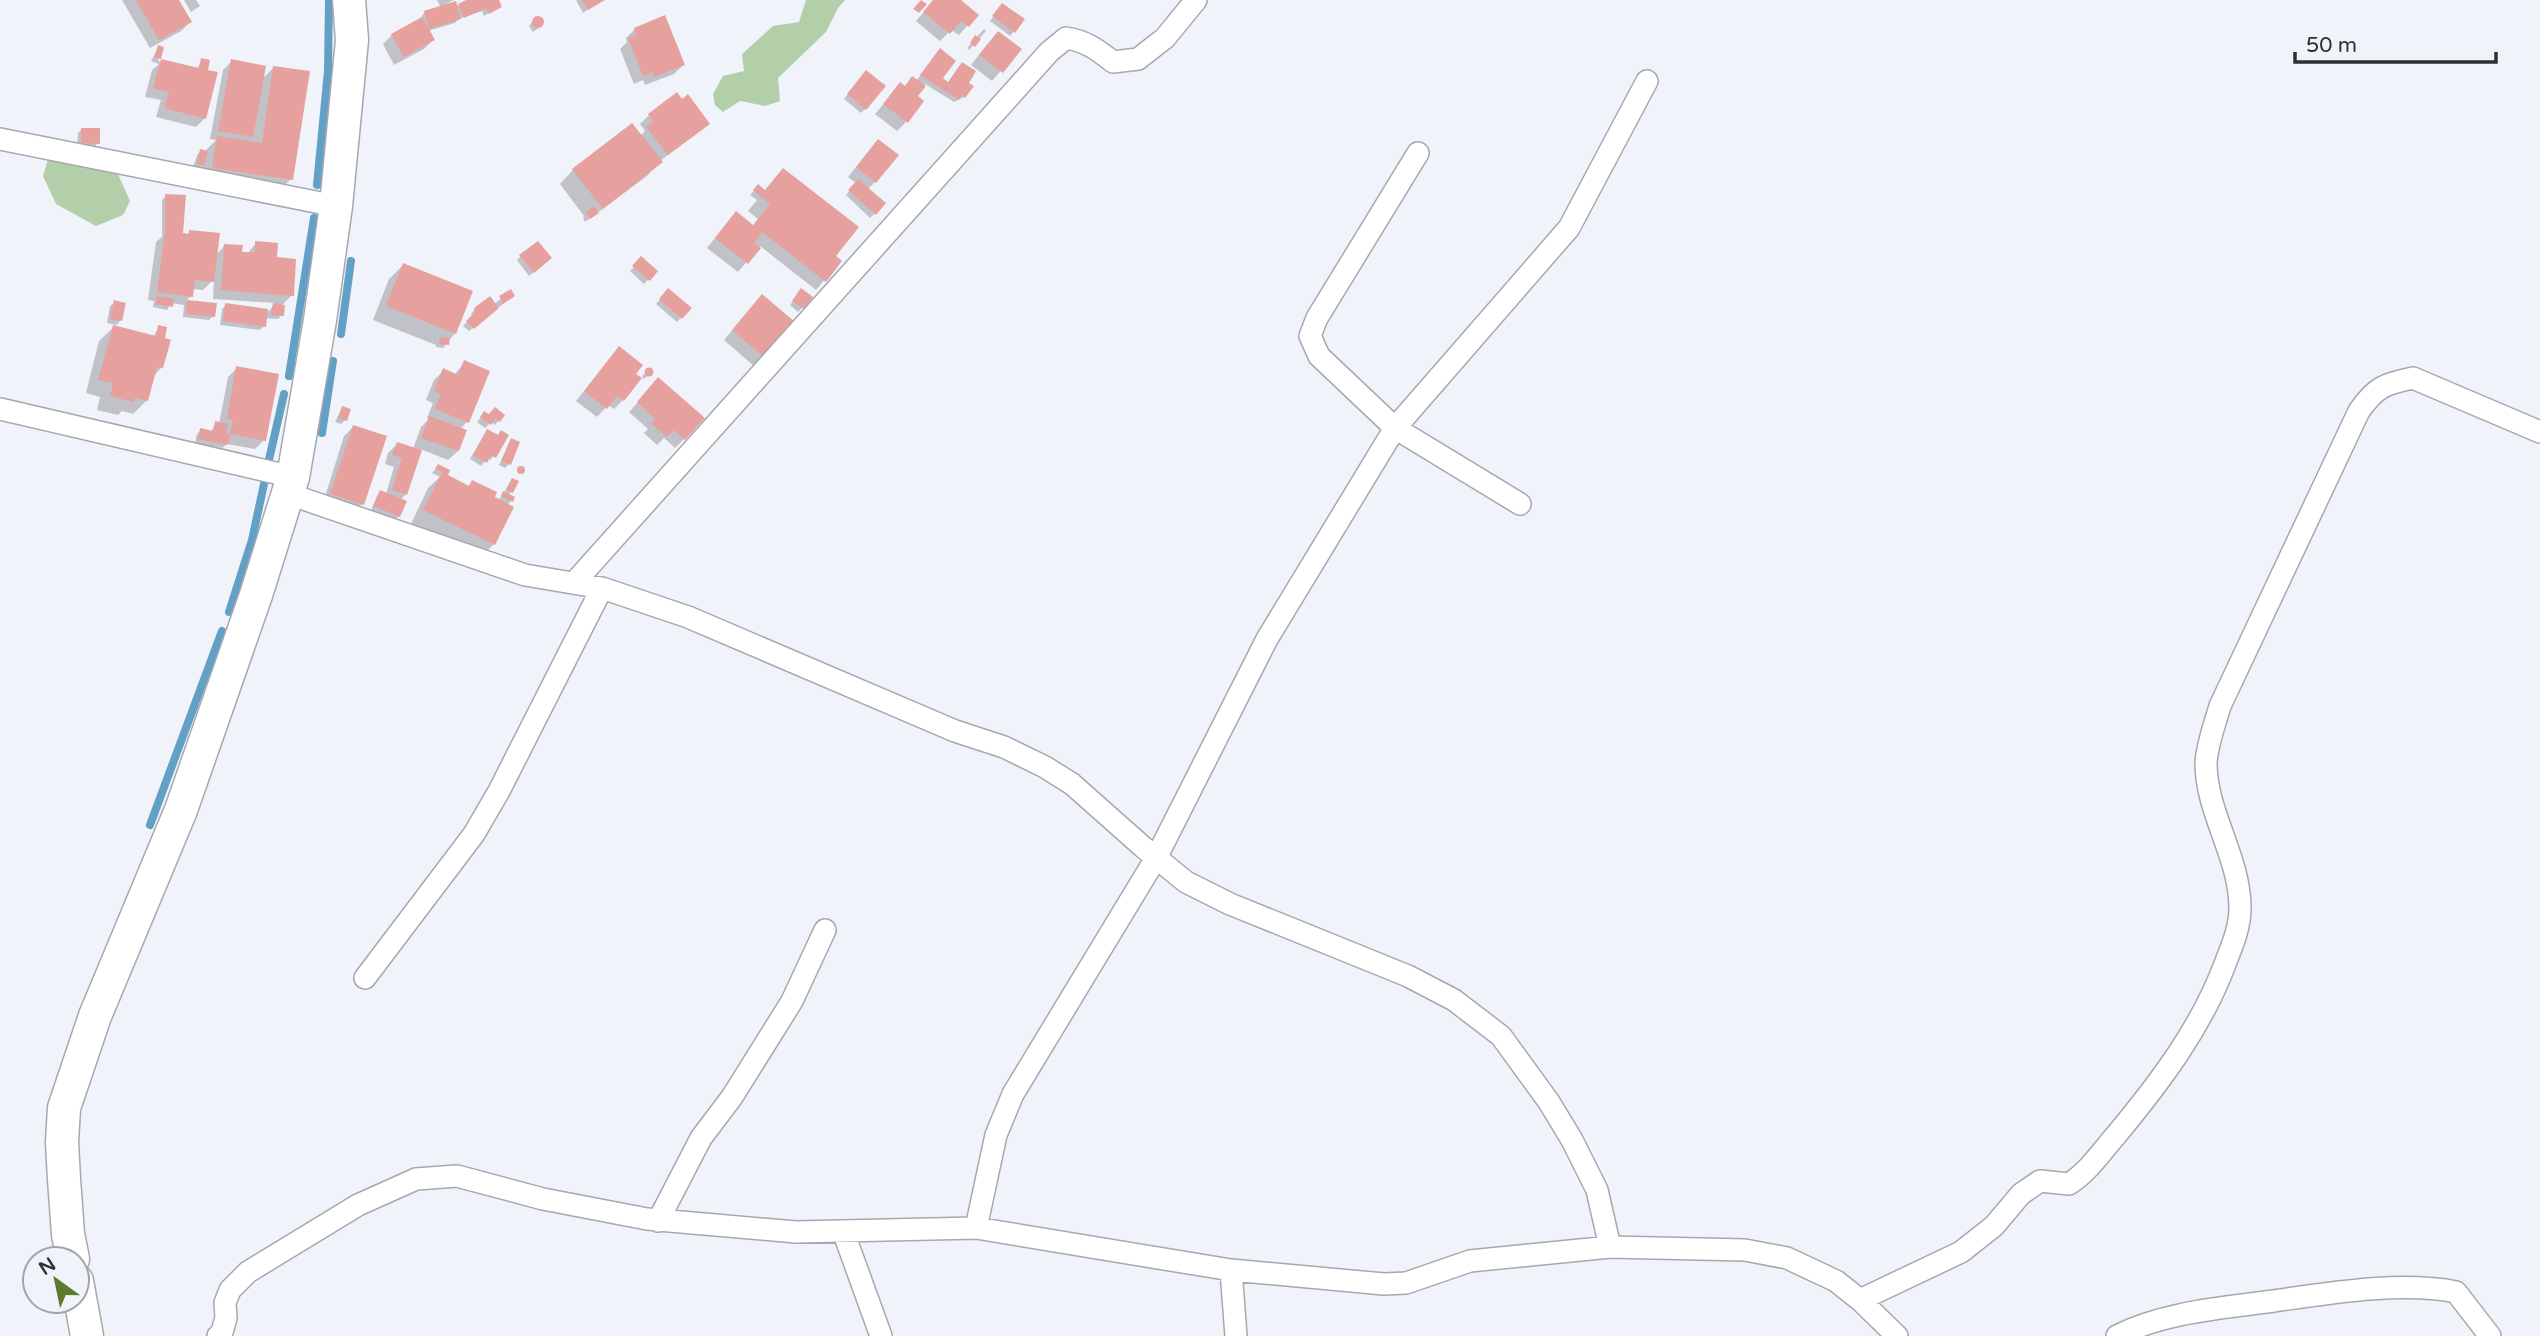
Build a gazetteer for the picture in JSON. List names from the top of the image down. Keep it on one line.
{"scale_bar":"50 m","north":"top left"}
